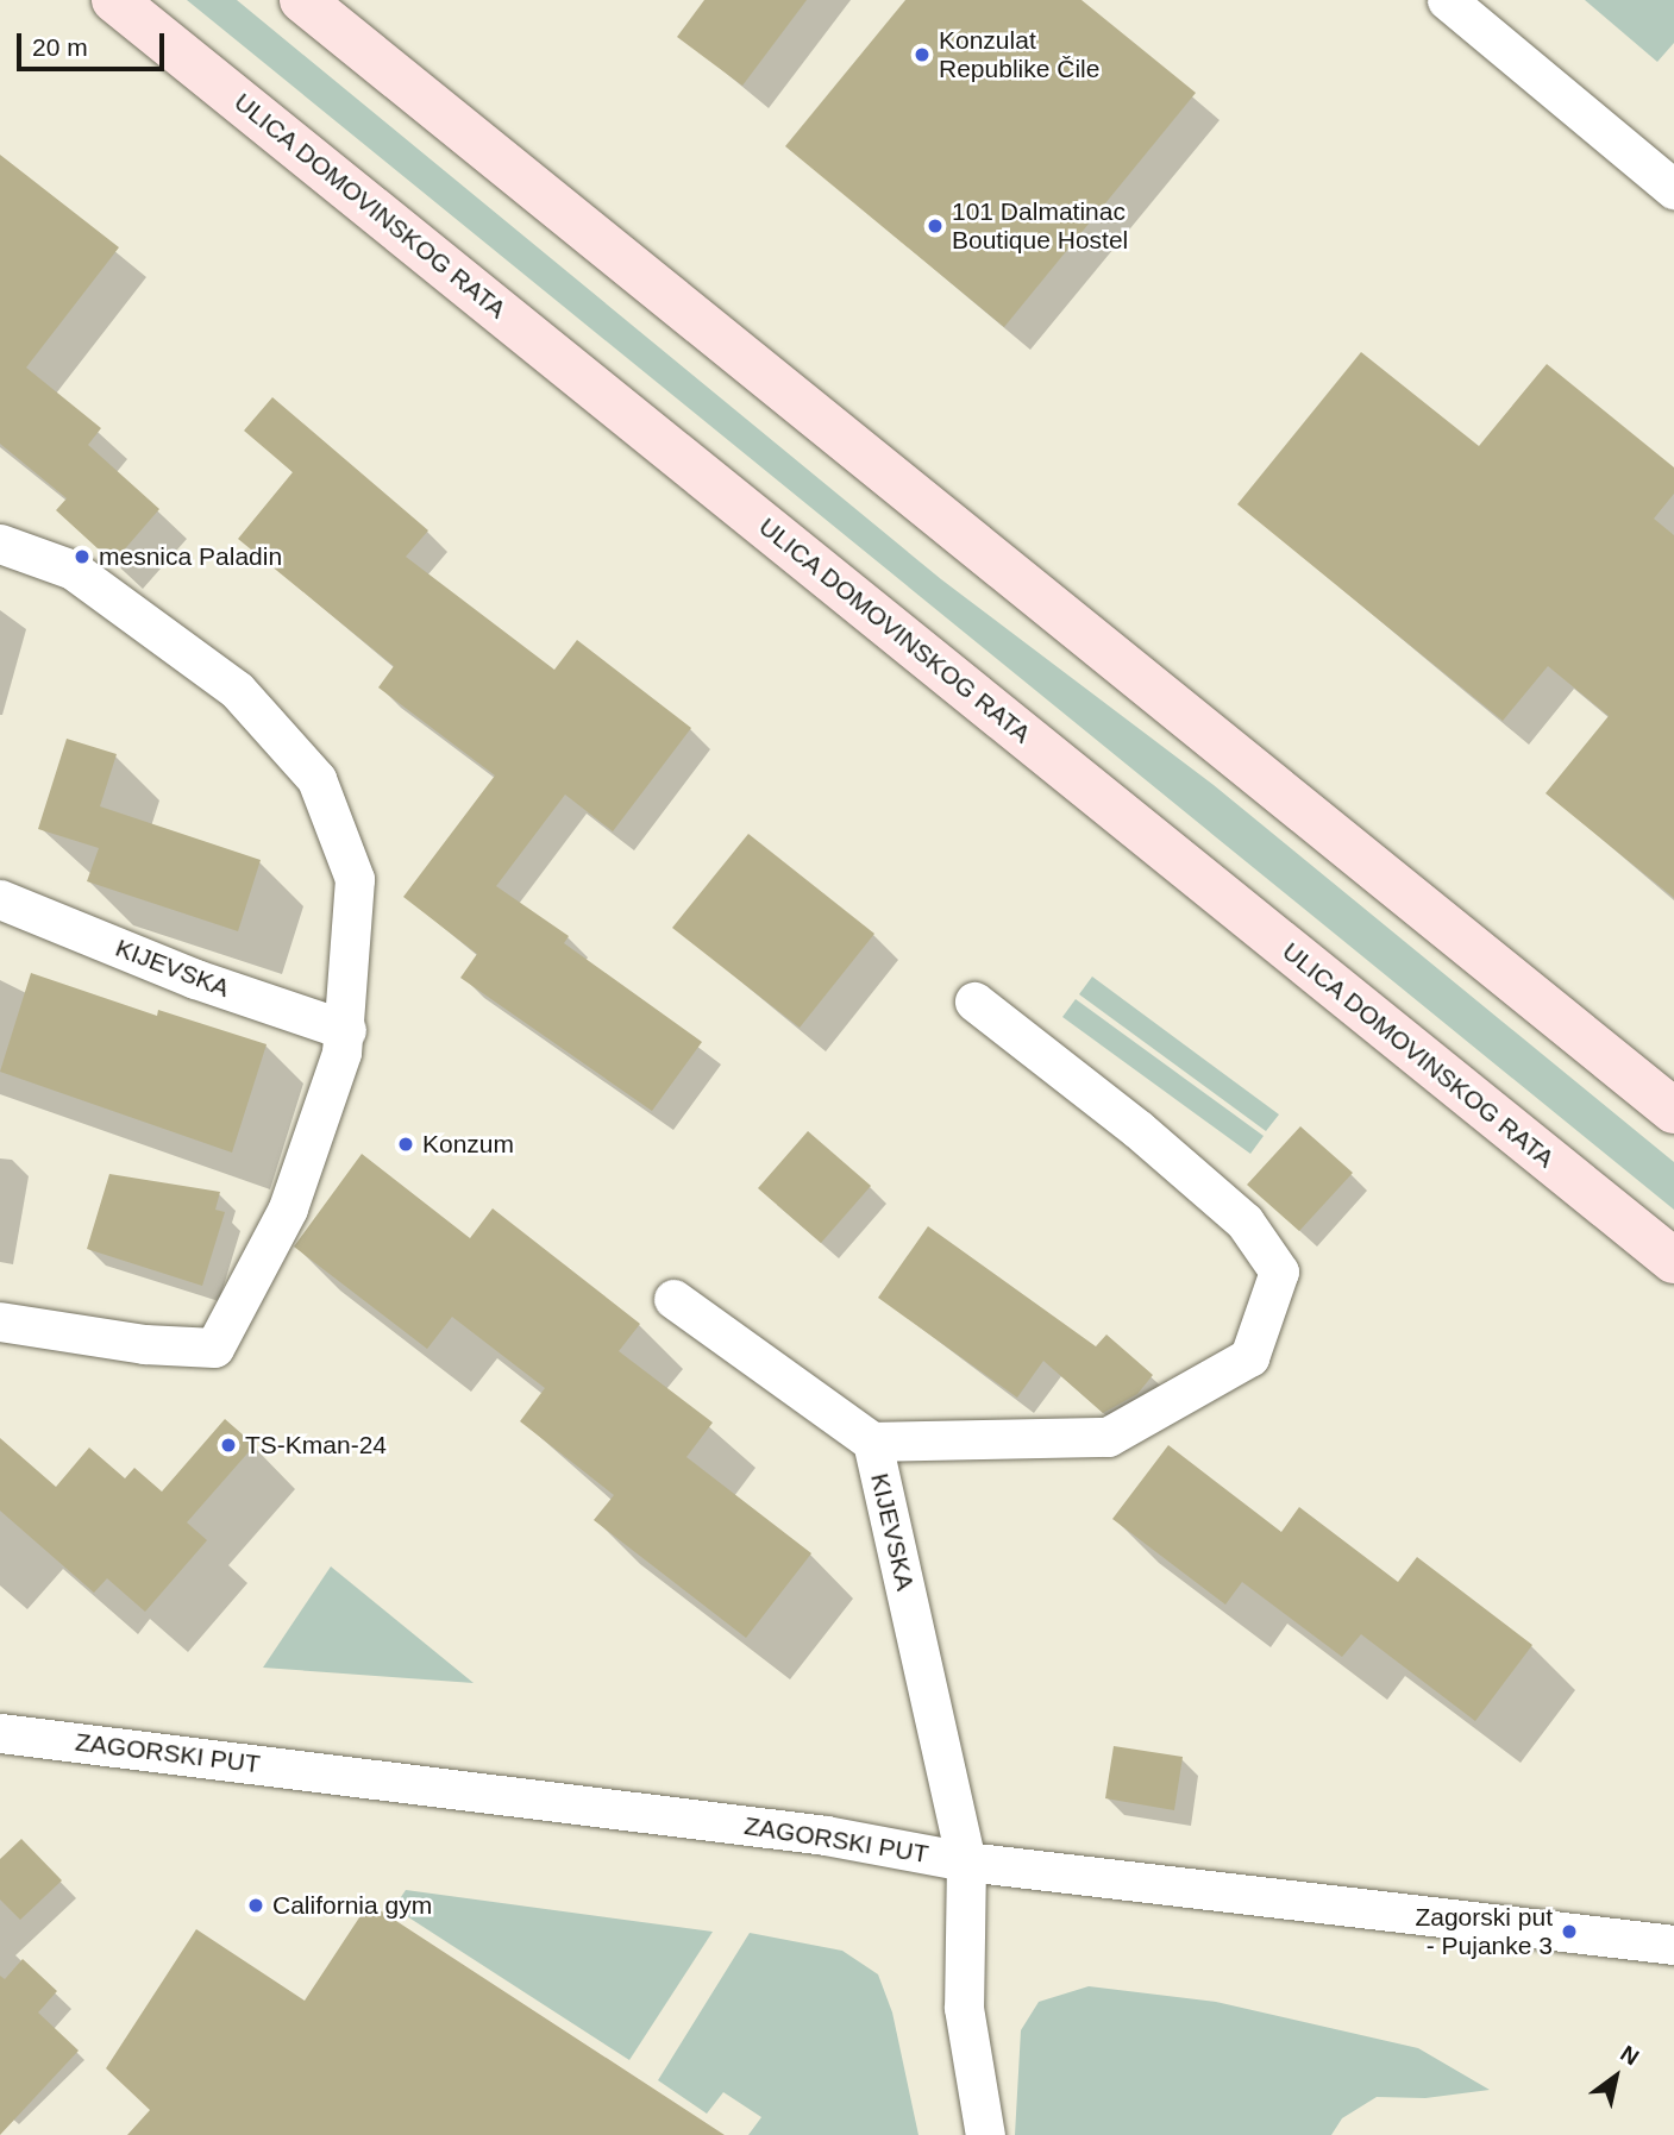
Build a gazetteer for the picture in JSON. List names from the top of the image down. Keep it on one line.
{"streets":{"main road":["ULICA DOMOVINSKOG RATA"],"street":["KIJEVSKA","ZAGORSKI PUT"]},"crossings":[["KIJEVSKA","ZAGORSKI PUT"]],"places":["Konzulat Republike Čile","101 Dalmatinac Boutique Hostel","mesnica Paladin","Konzum","TS-Kman-24","California gym","Zagorski put - Pujanke 3"],"scale_bar":"20 m","north":"top right"}
